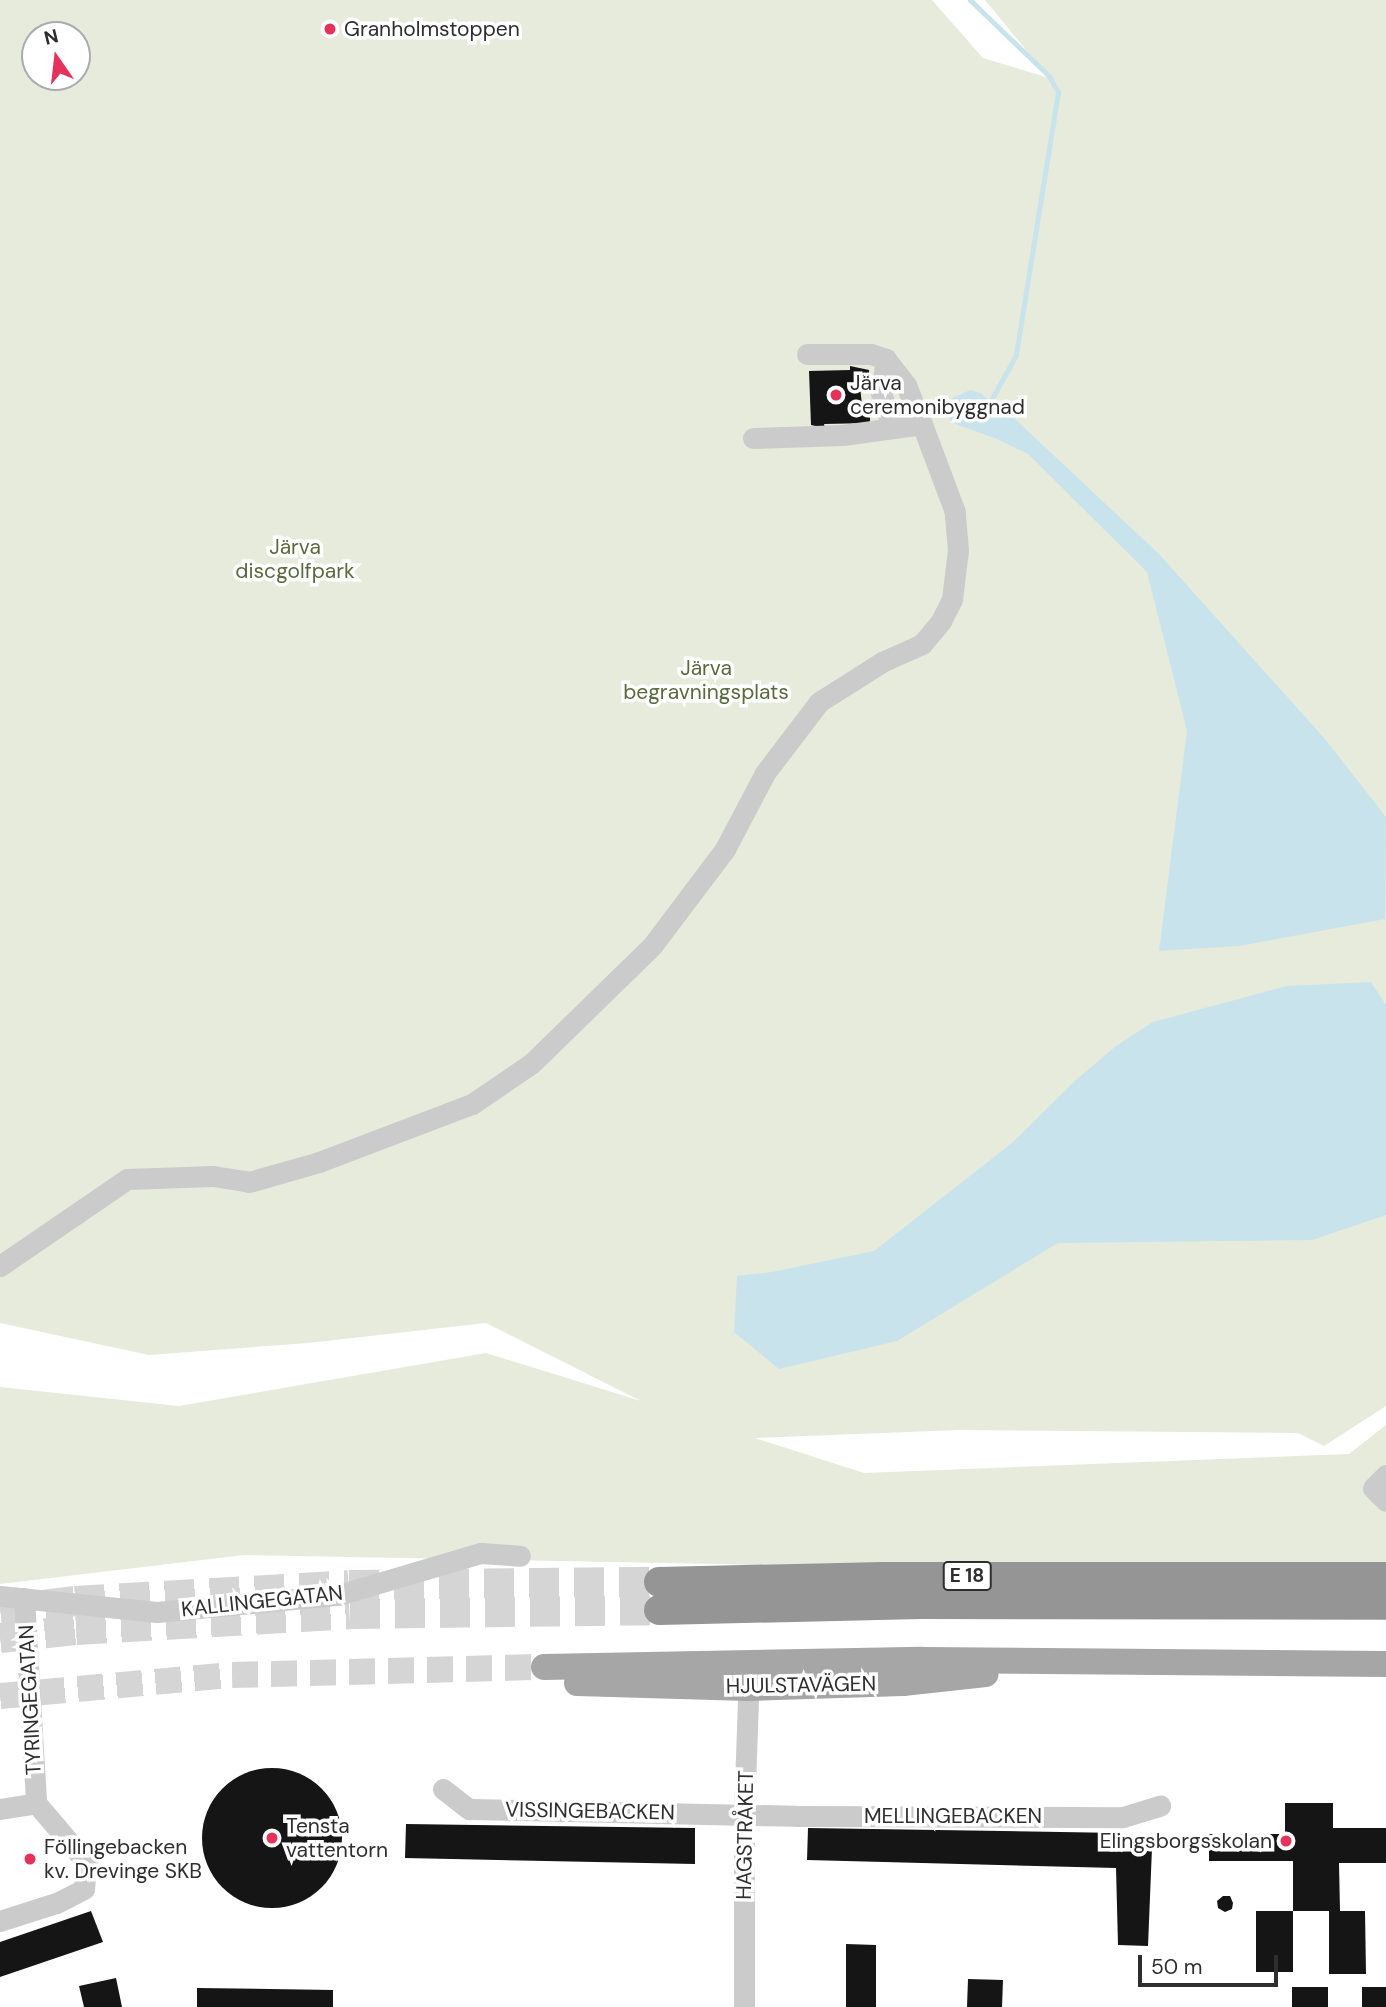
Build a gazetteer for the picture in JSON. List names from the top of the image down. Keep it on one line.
{"streets":{"highway":["E 18"],"main road":["HJULSTAVÄGEN"],"street":["KALLINGEGATAN","TYRINGEGATAN","VISSINGEBACKEN","MELLINGEBACKEN","HAGSTRÅKET"]},"crossings":[["KALLINGEGATAN","TYRINGEGATAN"],["HJULSTAVÄGEN","HAGSTRÅKET"],["VISSINGEBACKEN","MELLINGEBACKEN"],["VISSINGEBACKEN","HAGSTRÅKET"],["MELLINGEBACKEN","HAGSTRÅKET"]],"parks":["Järva discgolfpark","Järva begravningsplats"],"places":["Granholmstoppen","Järva ceremonibyggnad","Tensta vattentorn","Elingsborgsskolan","Föllingebacken kv. Drevinge SKB"],"scale_bar":"50 m","north":"top"}
